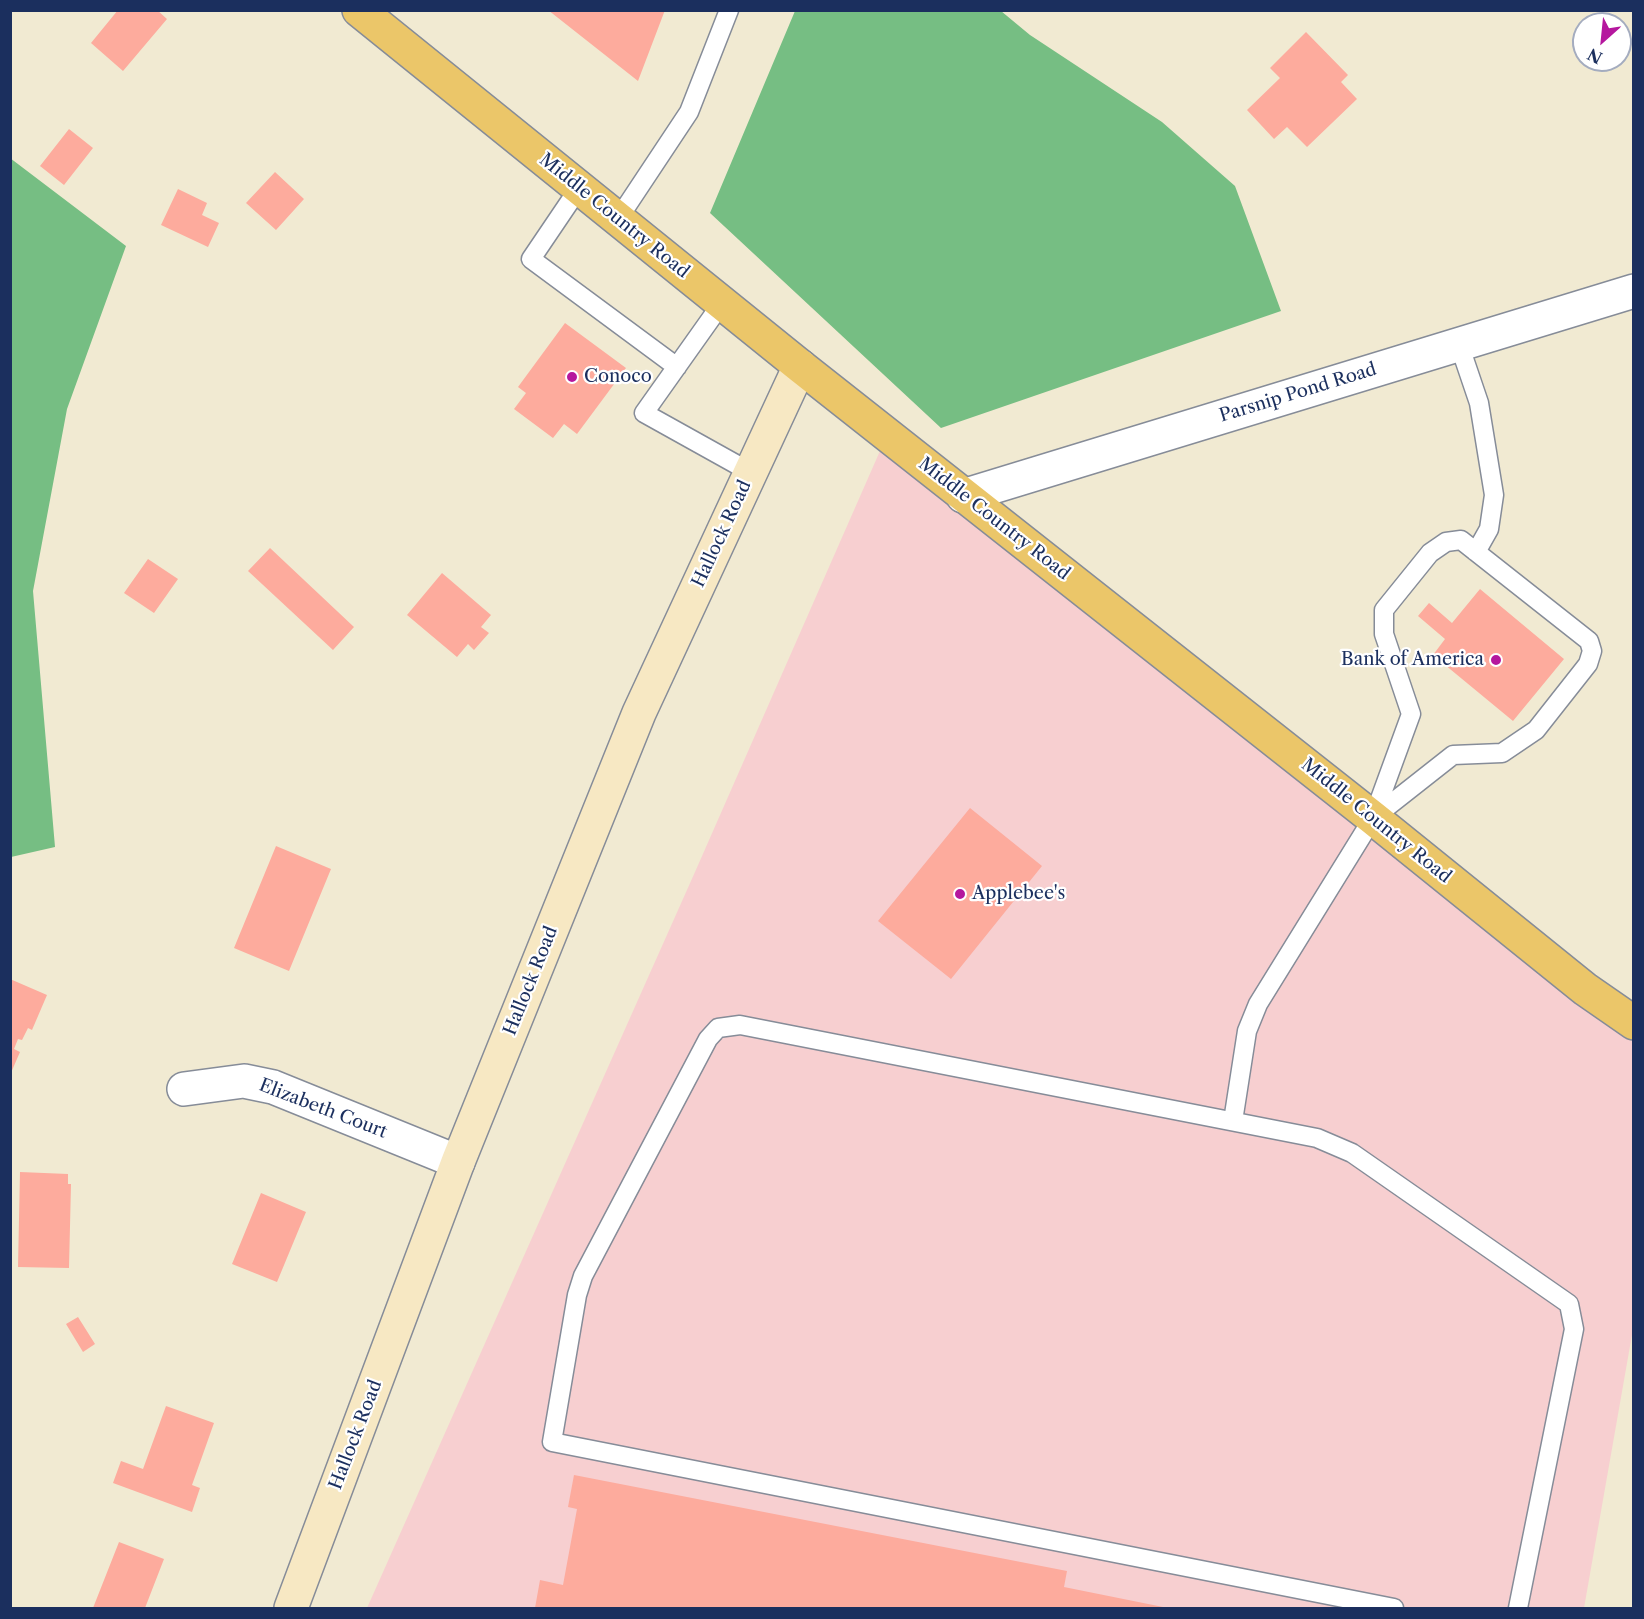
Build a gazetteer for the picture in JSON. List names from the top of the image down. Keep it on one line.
{"streets":{"main road":["Middle Country Road"],"street":["Parsnip Pond Road","Hallock Road","Elizabeth Court"]},"crossings":[["Middle Country Road","Parsnip Pond Road"],["Middle Country Road","Hallock Road"],["Hallock Road","Elizabeth Court"]],"places":["Conoco","Bank of America","Applebee's"],"north":"bottom left"}
